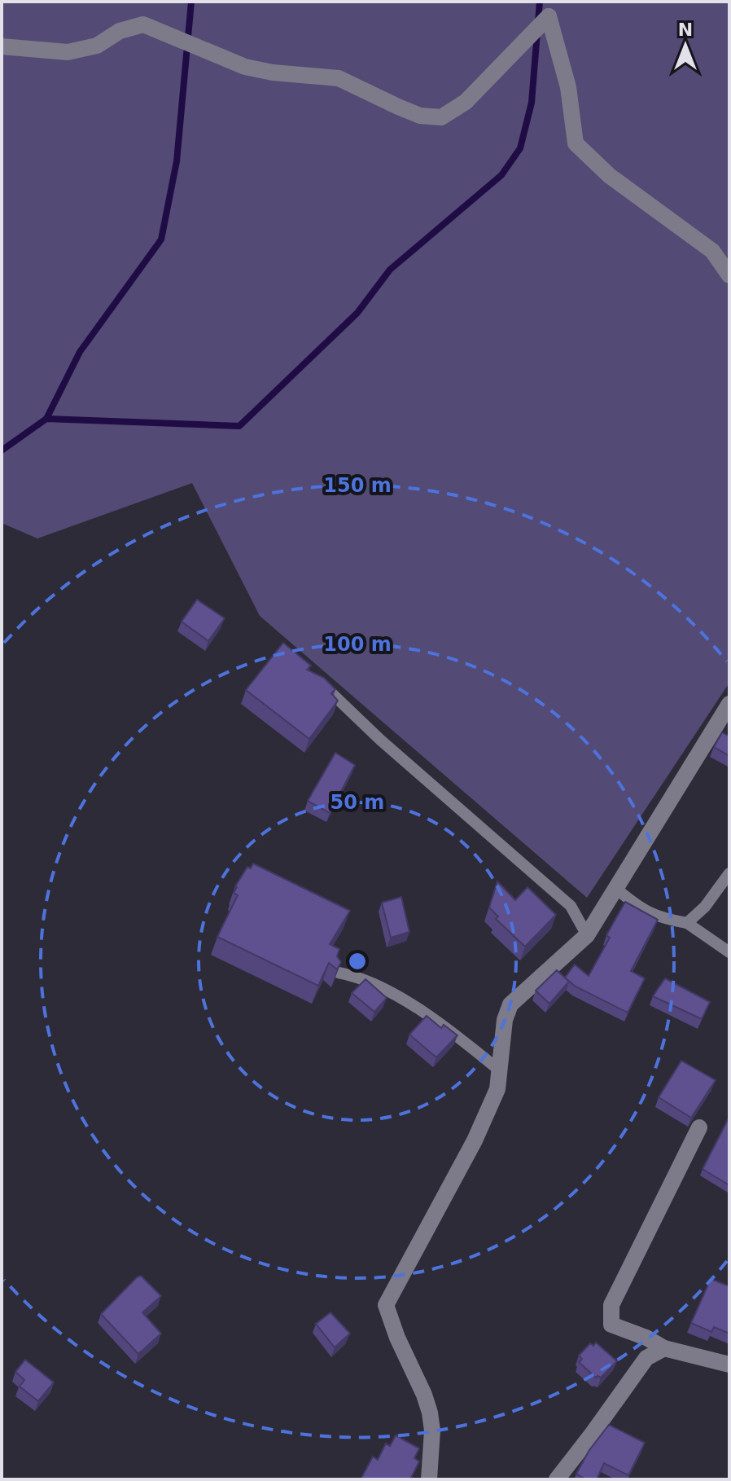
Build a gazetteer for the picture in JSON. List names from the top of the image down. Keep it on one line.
{"north":"top","rings":["150 m","100 m","50 m"]}
